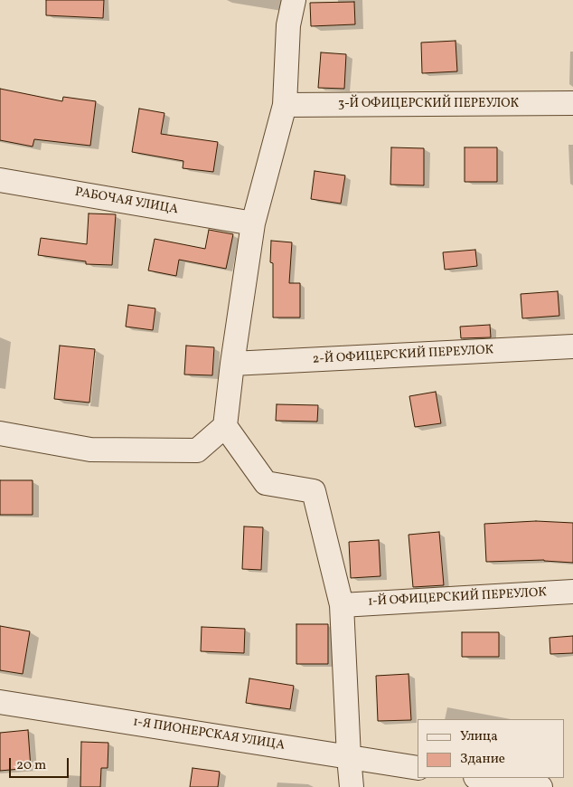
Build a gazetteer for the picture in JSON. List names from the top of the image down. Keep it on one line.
{"streets":{"street":["3-Й ОФИЦЕРСКИЙ ПЕРЕУЛОК","РАБОЧАЯ УЛИЦА","2-Й ОФИЦЕРСКИЙ ПЕРЕУЛОК","1-Й ОФИЦЕРСКИЙ ПЕРЕУЛОК","1-Я ПИОНЕРСКАЯ УЛИЦА"]},"legend":["Улица","Здание"],"scale_bar":"20 m"}
